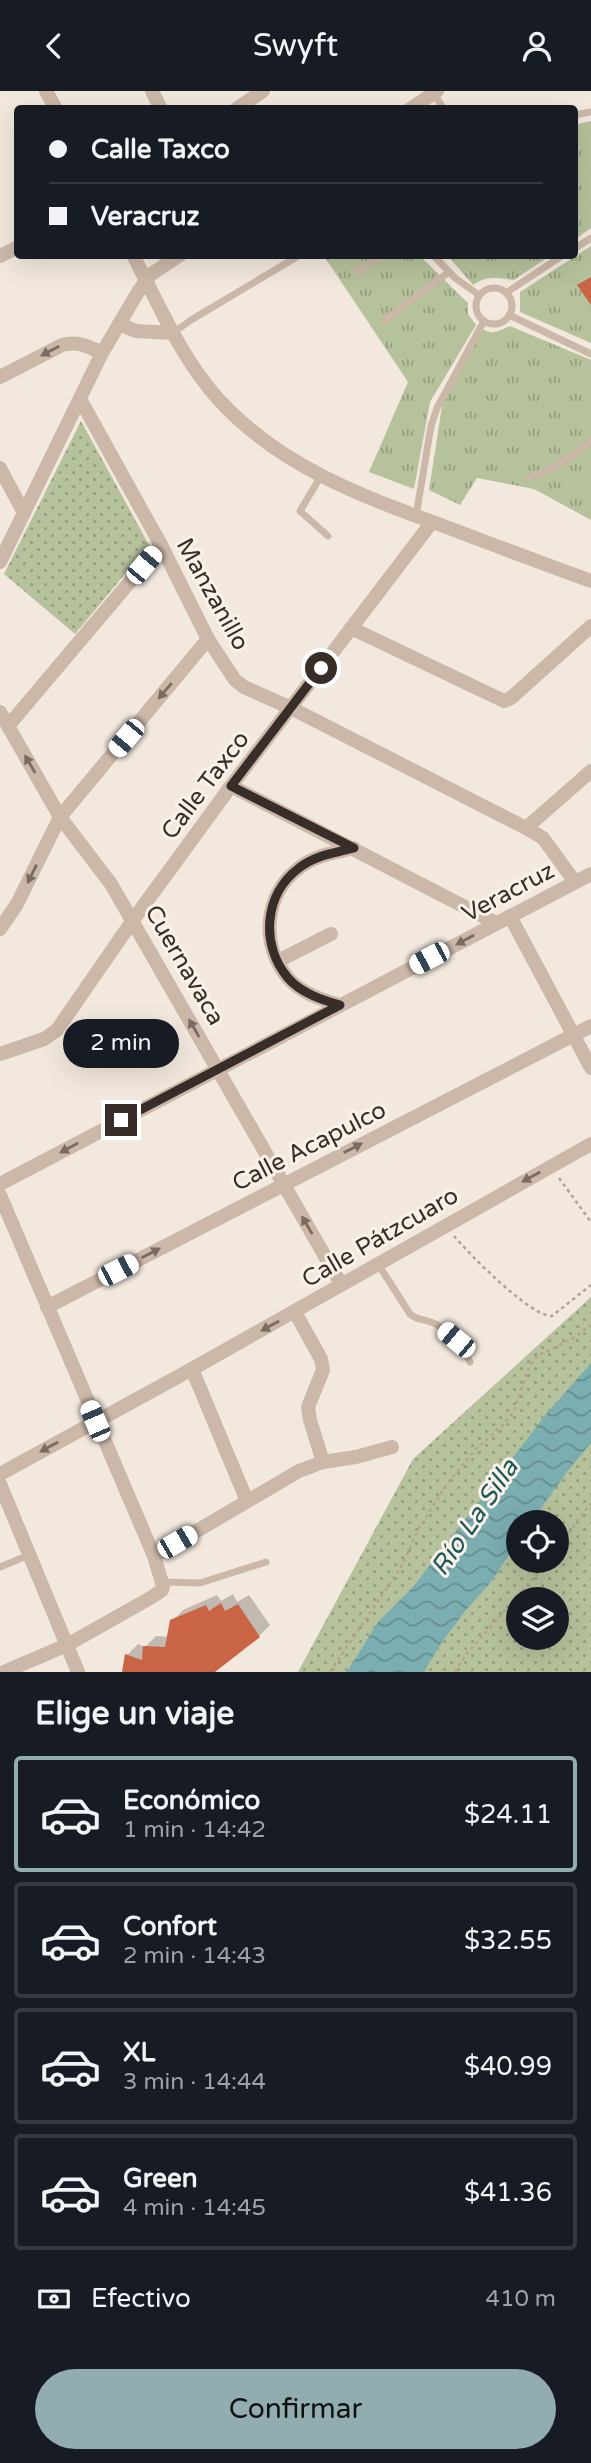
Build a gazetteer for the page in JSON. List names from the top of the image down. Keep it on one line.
{"streets":{"street":["Manzanillo","Calle Taxco","Veracruz","Cuernavaca","Calle Acapulco","Calle Pátzcuaro"]},"crossings":[["Manzanillo","Calle Taxco"],["Manzanillo","Veracruz"],["Calle Taxco","Cuernavaca"],["Veracruz","Cuernavaca"],["Cuernavaca","Calle Acapulco"],["Cuernavaca","Calle Pátzcuaro"]],"one_way":["Veracruz","Cuernavaca","Calle Acapulco","Calle Pátzcuaro"],"water":["Río La Silla"],"page":{"header":"Swyft","banner":["Calle Taxco","Veracruz"],"bubble":"2 min","heading":"Elige un viaje","list":[{"name":"Económico","note":"1 min · 14:42","value":"$24.11"},{"name":"Confort","note":"2 min · 14:43","value":"$32.55"},{"name":"XL","note":"3 min · 14:44","value":"$40.99"},{"name":"Green","note":"4 min · 14:45","value":"$41.36"}],"pay":["Efectivo","410 m"],"buttons":"Confirmar"}}
